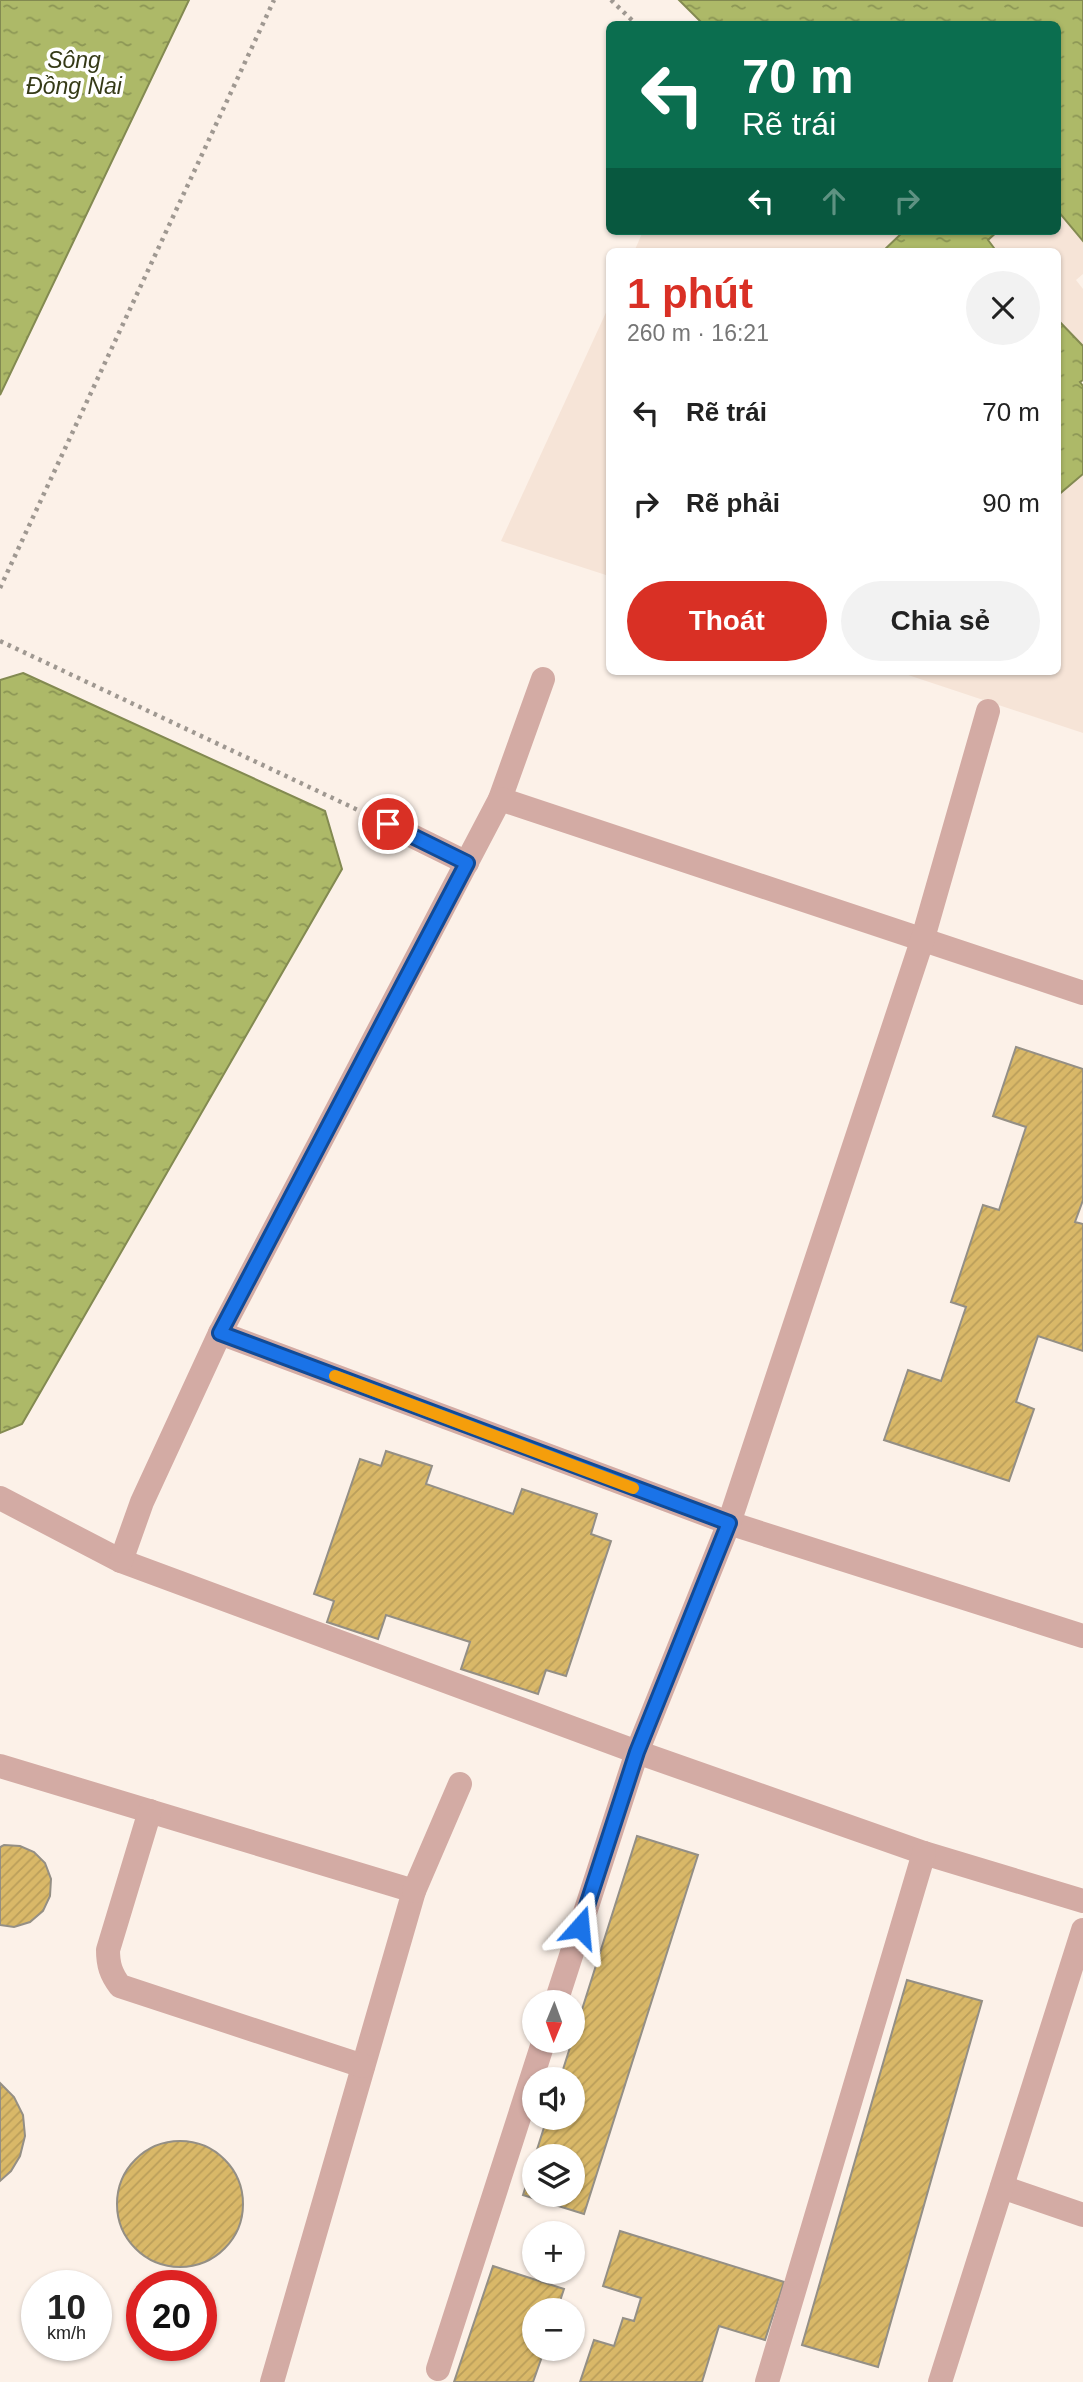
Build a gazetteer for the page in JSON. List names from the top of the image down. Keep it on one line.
{"water":["Sông Đồng Nai"],"north":"bottom","page":{"turn":["70 m","Rẽ trái"],"heading":["1 phút","260 m · 16:21"],"list":[{"name":"Rẽ trái","value":"70 m"},{"name":"Rẽ phải","value":"90 m"}],"buttons":["Thoát","Chia sẻ"],"map_buttons":["+","−"],"speed":"10 km/h","limit":"20"}}
